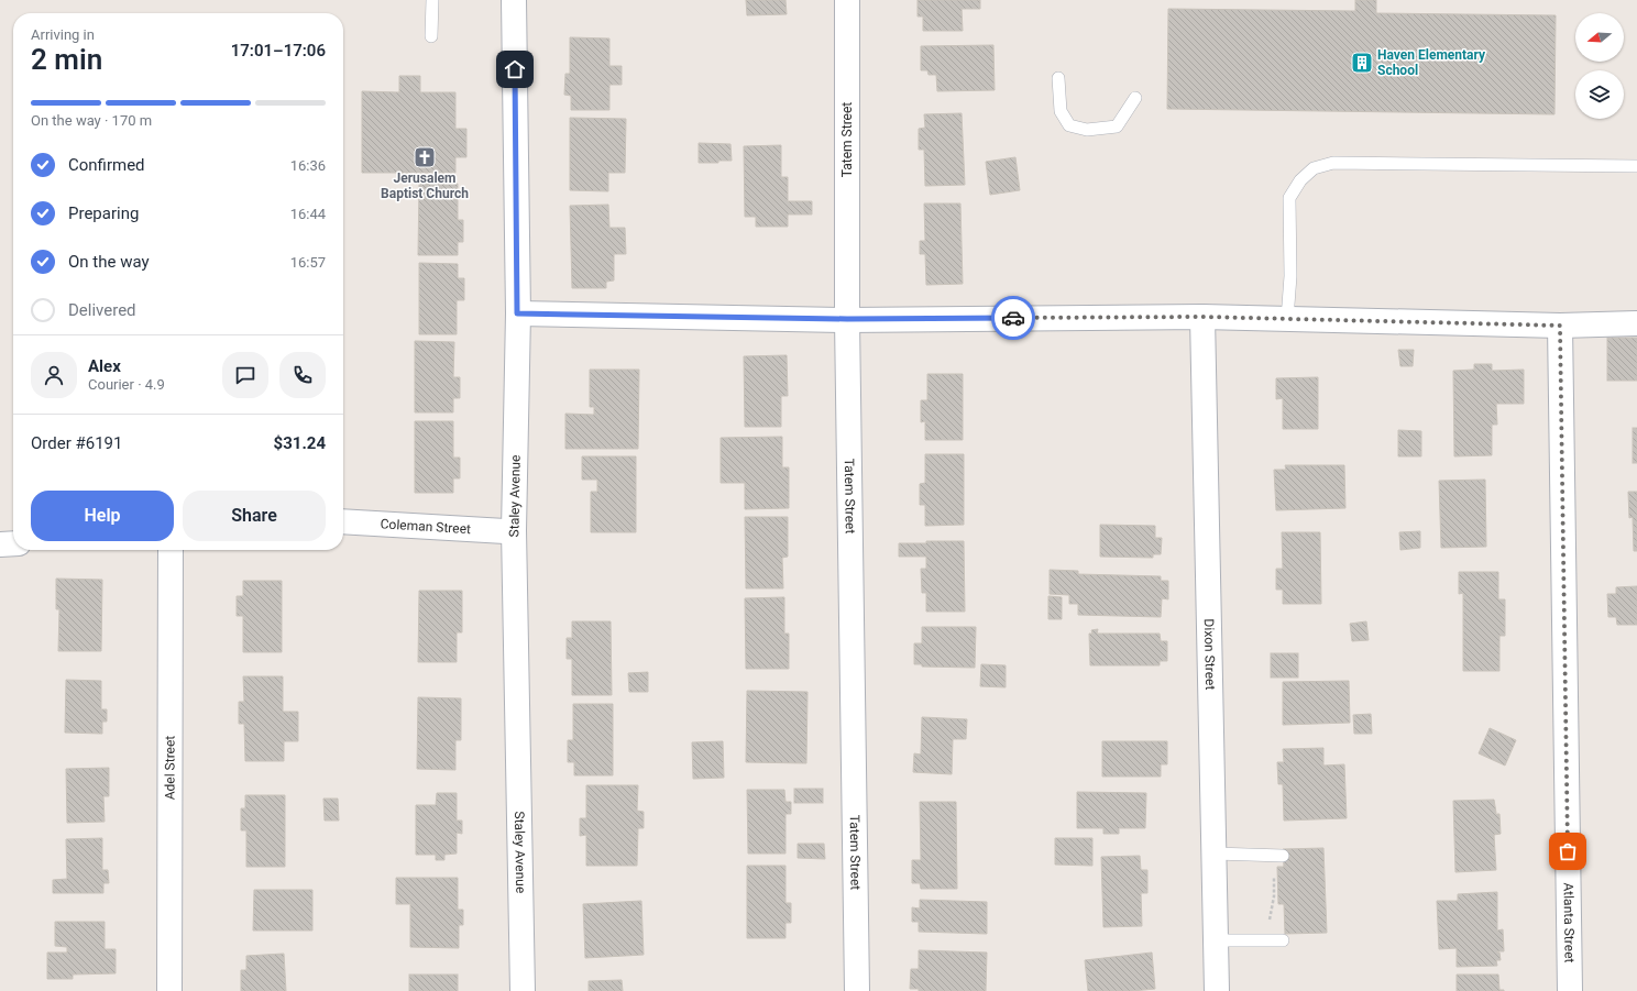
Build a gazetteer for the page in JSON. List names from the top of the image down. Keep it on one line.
{"streets":{"street":["Tatem Street","Staley Avenue","Coleman Street","Dixon Street","Adel Street","Atlanta Street"]},"crossings":[["Staley Avenue","Coleman Street"]],"places":{"building":["Haven Elementary School"],"church":["Jerusalem Baptist Church"]},"north":"left","page":{"heading":["2 min","Arriving in","17:01–17:06"],"panel":["Alex","Courier · 4.9","Order #6191","$31.24"],"bar":"On the way · 170 m","list":[["Confirmed","16:36"],["Preparing","16:44"],["On the way","16:57"],"Delivered"],"buttons":["Help","Share"]}}
